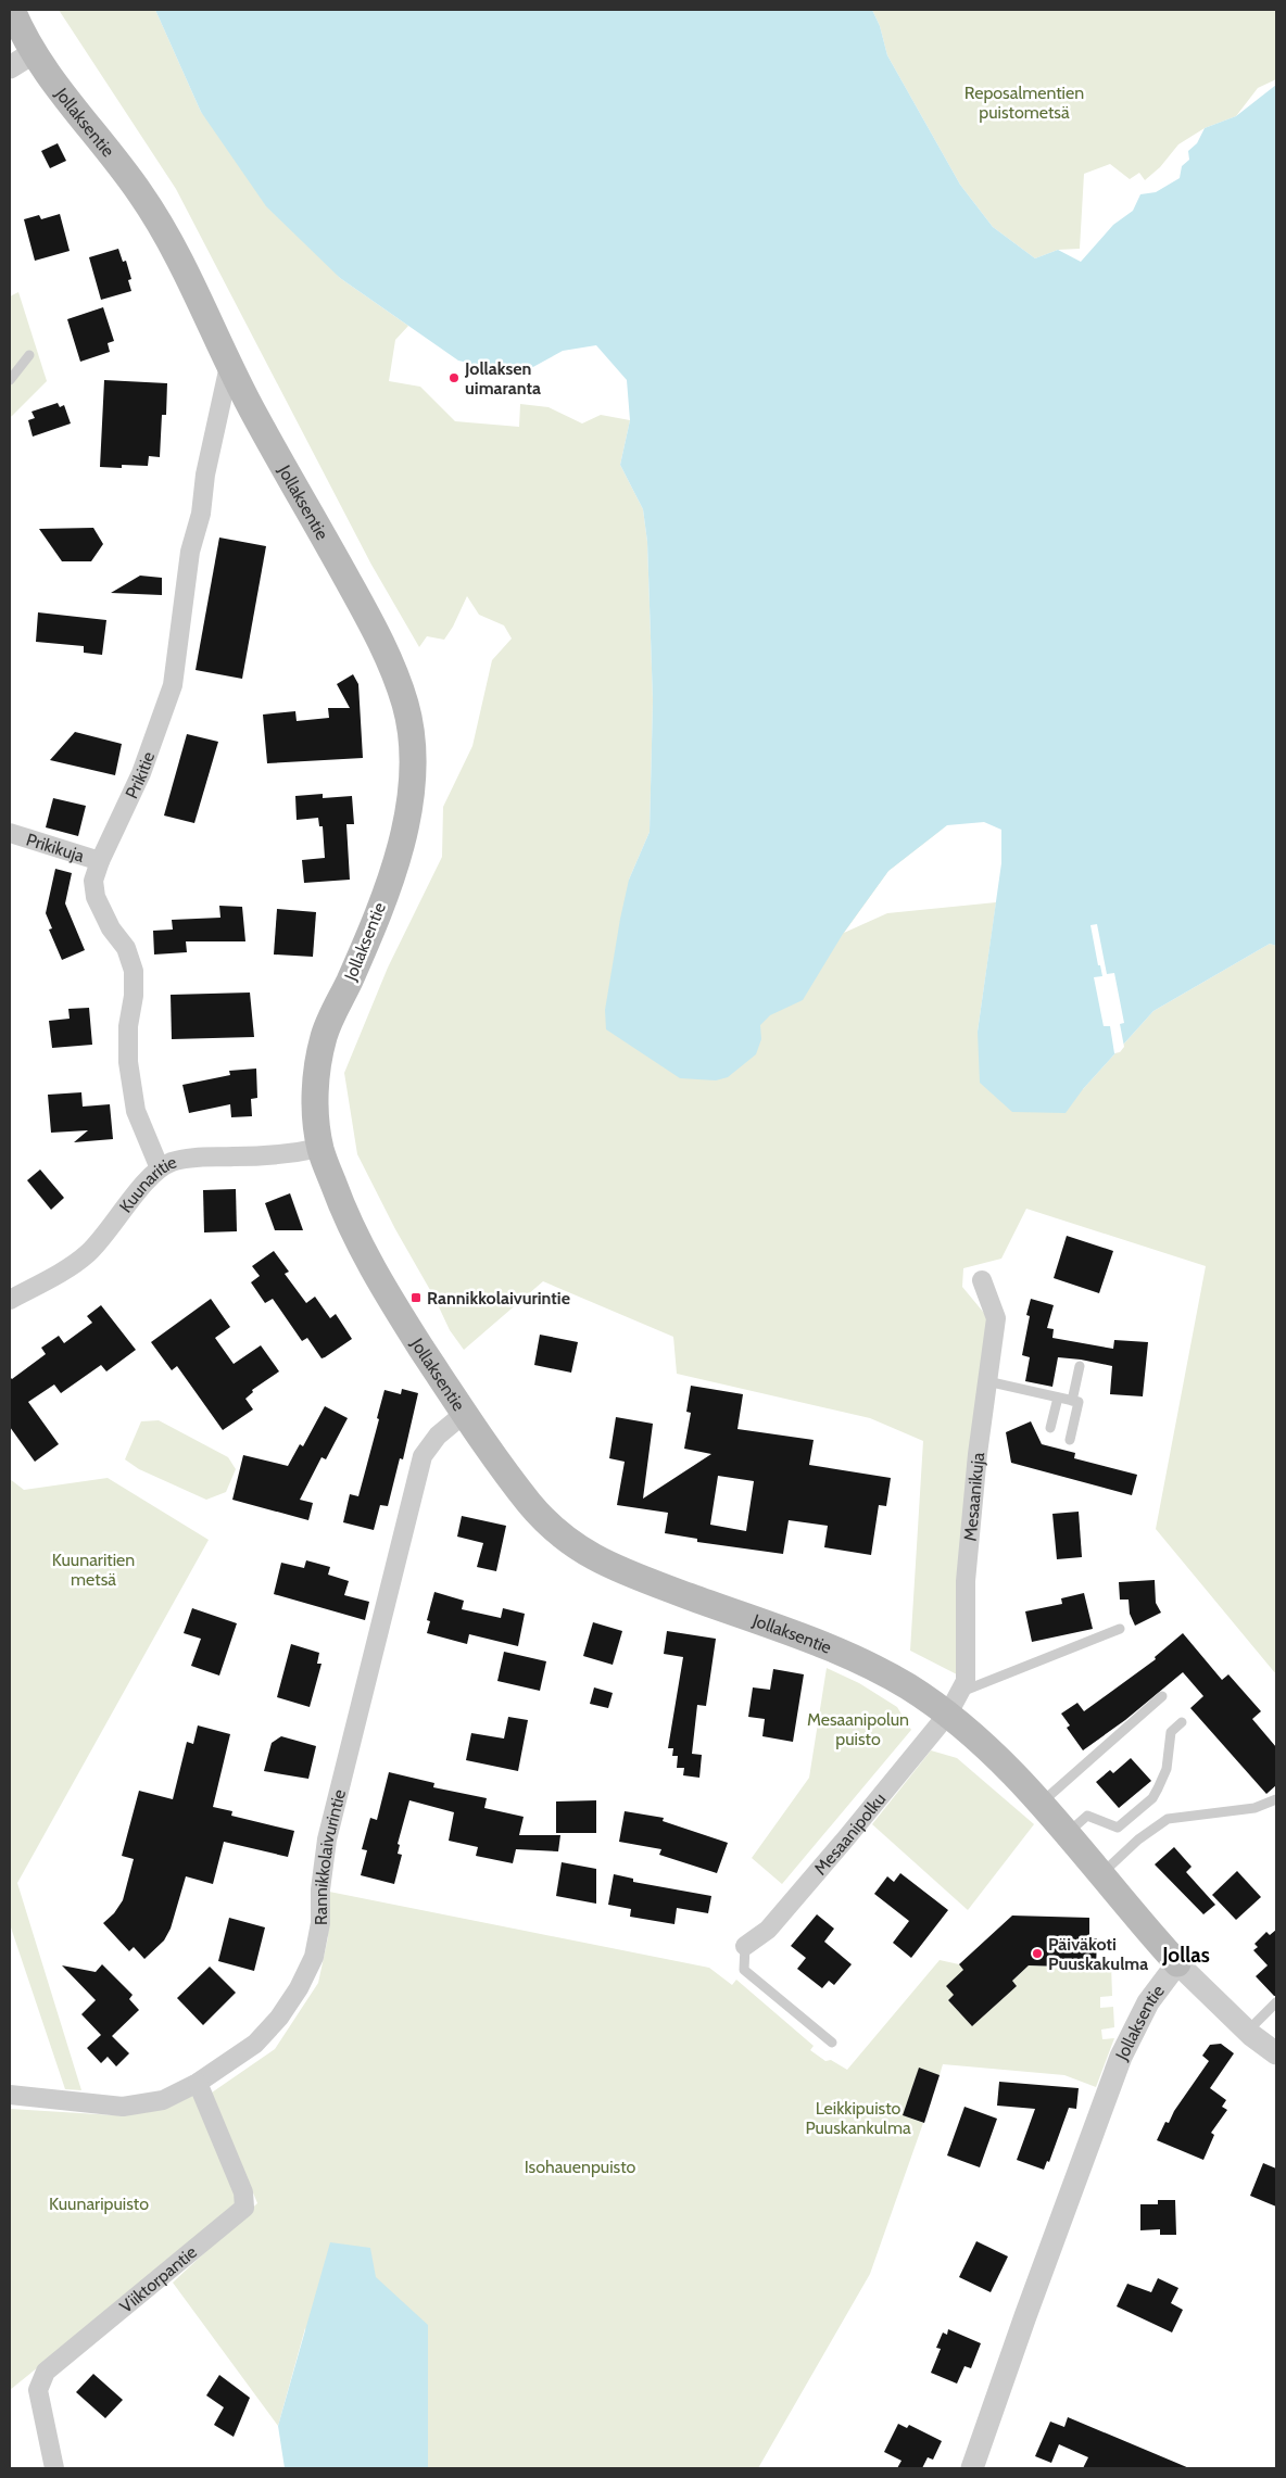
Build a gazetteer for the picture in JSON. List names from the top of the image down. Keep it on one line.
{"streets":{"main road":["Jollaksentie"],"street":["Prikitie","Prikikuja","Kuunaritie","Mesaanikuja","Mesaanipolku","Rannikkolaivurintie","Viiktorpantie"]},"crossings":[["Jollaksentie","Prikitie"],["Jollaksentie","Kuunaritie"],["Jollaksentie","Mesaanikuja"],["Jollaksentie","Mesaanipolku"],["Jollaksentie","Rannikkolaivurintie"],["Prikitie","Prikikuja"],["Prikitie","Kuunaritie"],["Mesaanikuja","Mesaanipolku"],["Rannikkolaivurintie","Viiktorpantie"]],"districts":["Jollas"],"parks":["Reposalmentien puistometsä","Kuunaritien metsä","Mesaanipolun puisto","Leikkipuisto Puuskankulma","Isohauenpuisto","Kuunaripuisto"],"places":{"other":["Jollaksen uimaranta","Päiväkoti Puuskakulma"],"transit":["Rannikkolaivurintie"]}}
